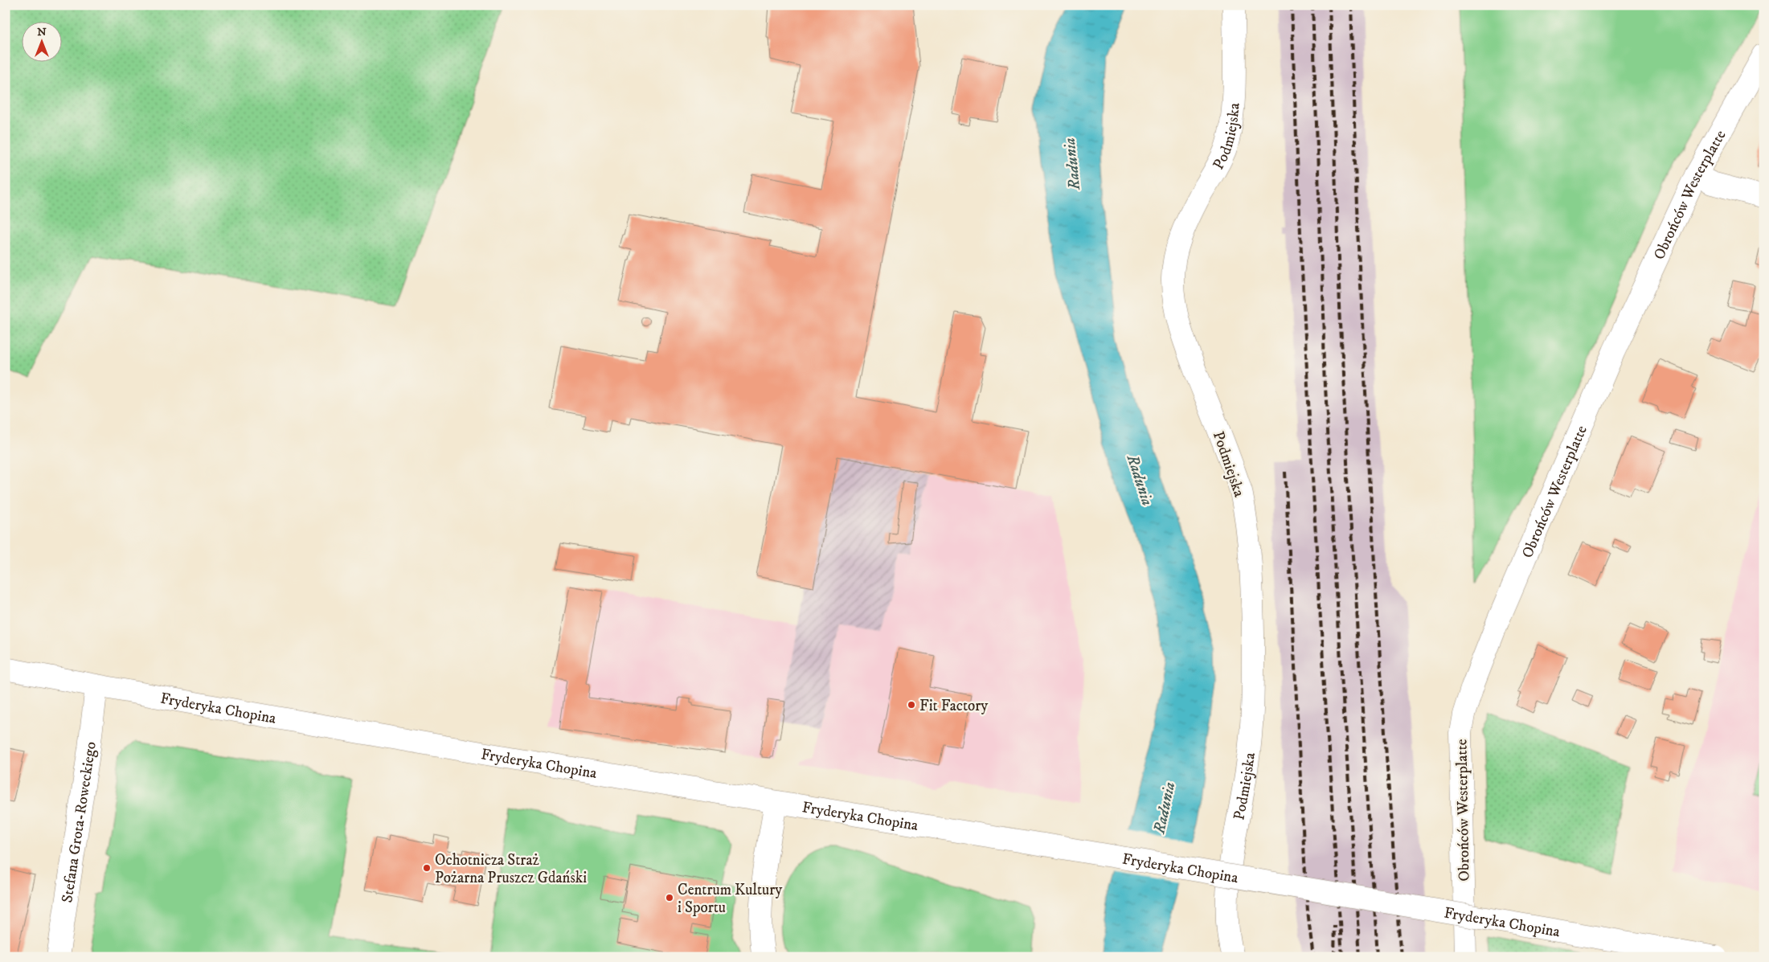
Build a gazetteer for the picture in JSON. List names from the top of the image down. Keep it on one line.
{"streets":{"street":["Podmiejska","Obrońców Westerplatte","Fryderyka Chopina","Stefana Grota-Roweckiego"]},"crossings":[["Fryderyka Chopina","Stefana Grota-Roweckiego"]],"water":["Radunia"],"places":["Fit Factory","Ochotnicza Straż Pożarna Pruszcz Gdański","Centrum Kultury i Sportu"],"north":"top"}
